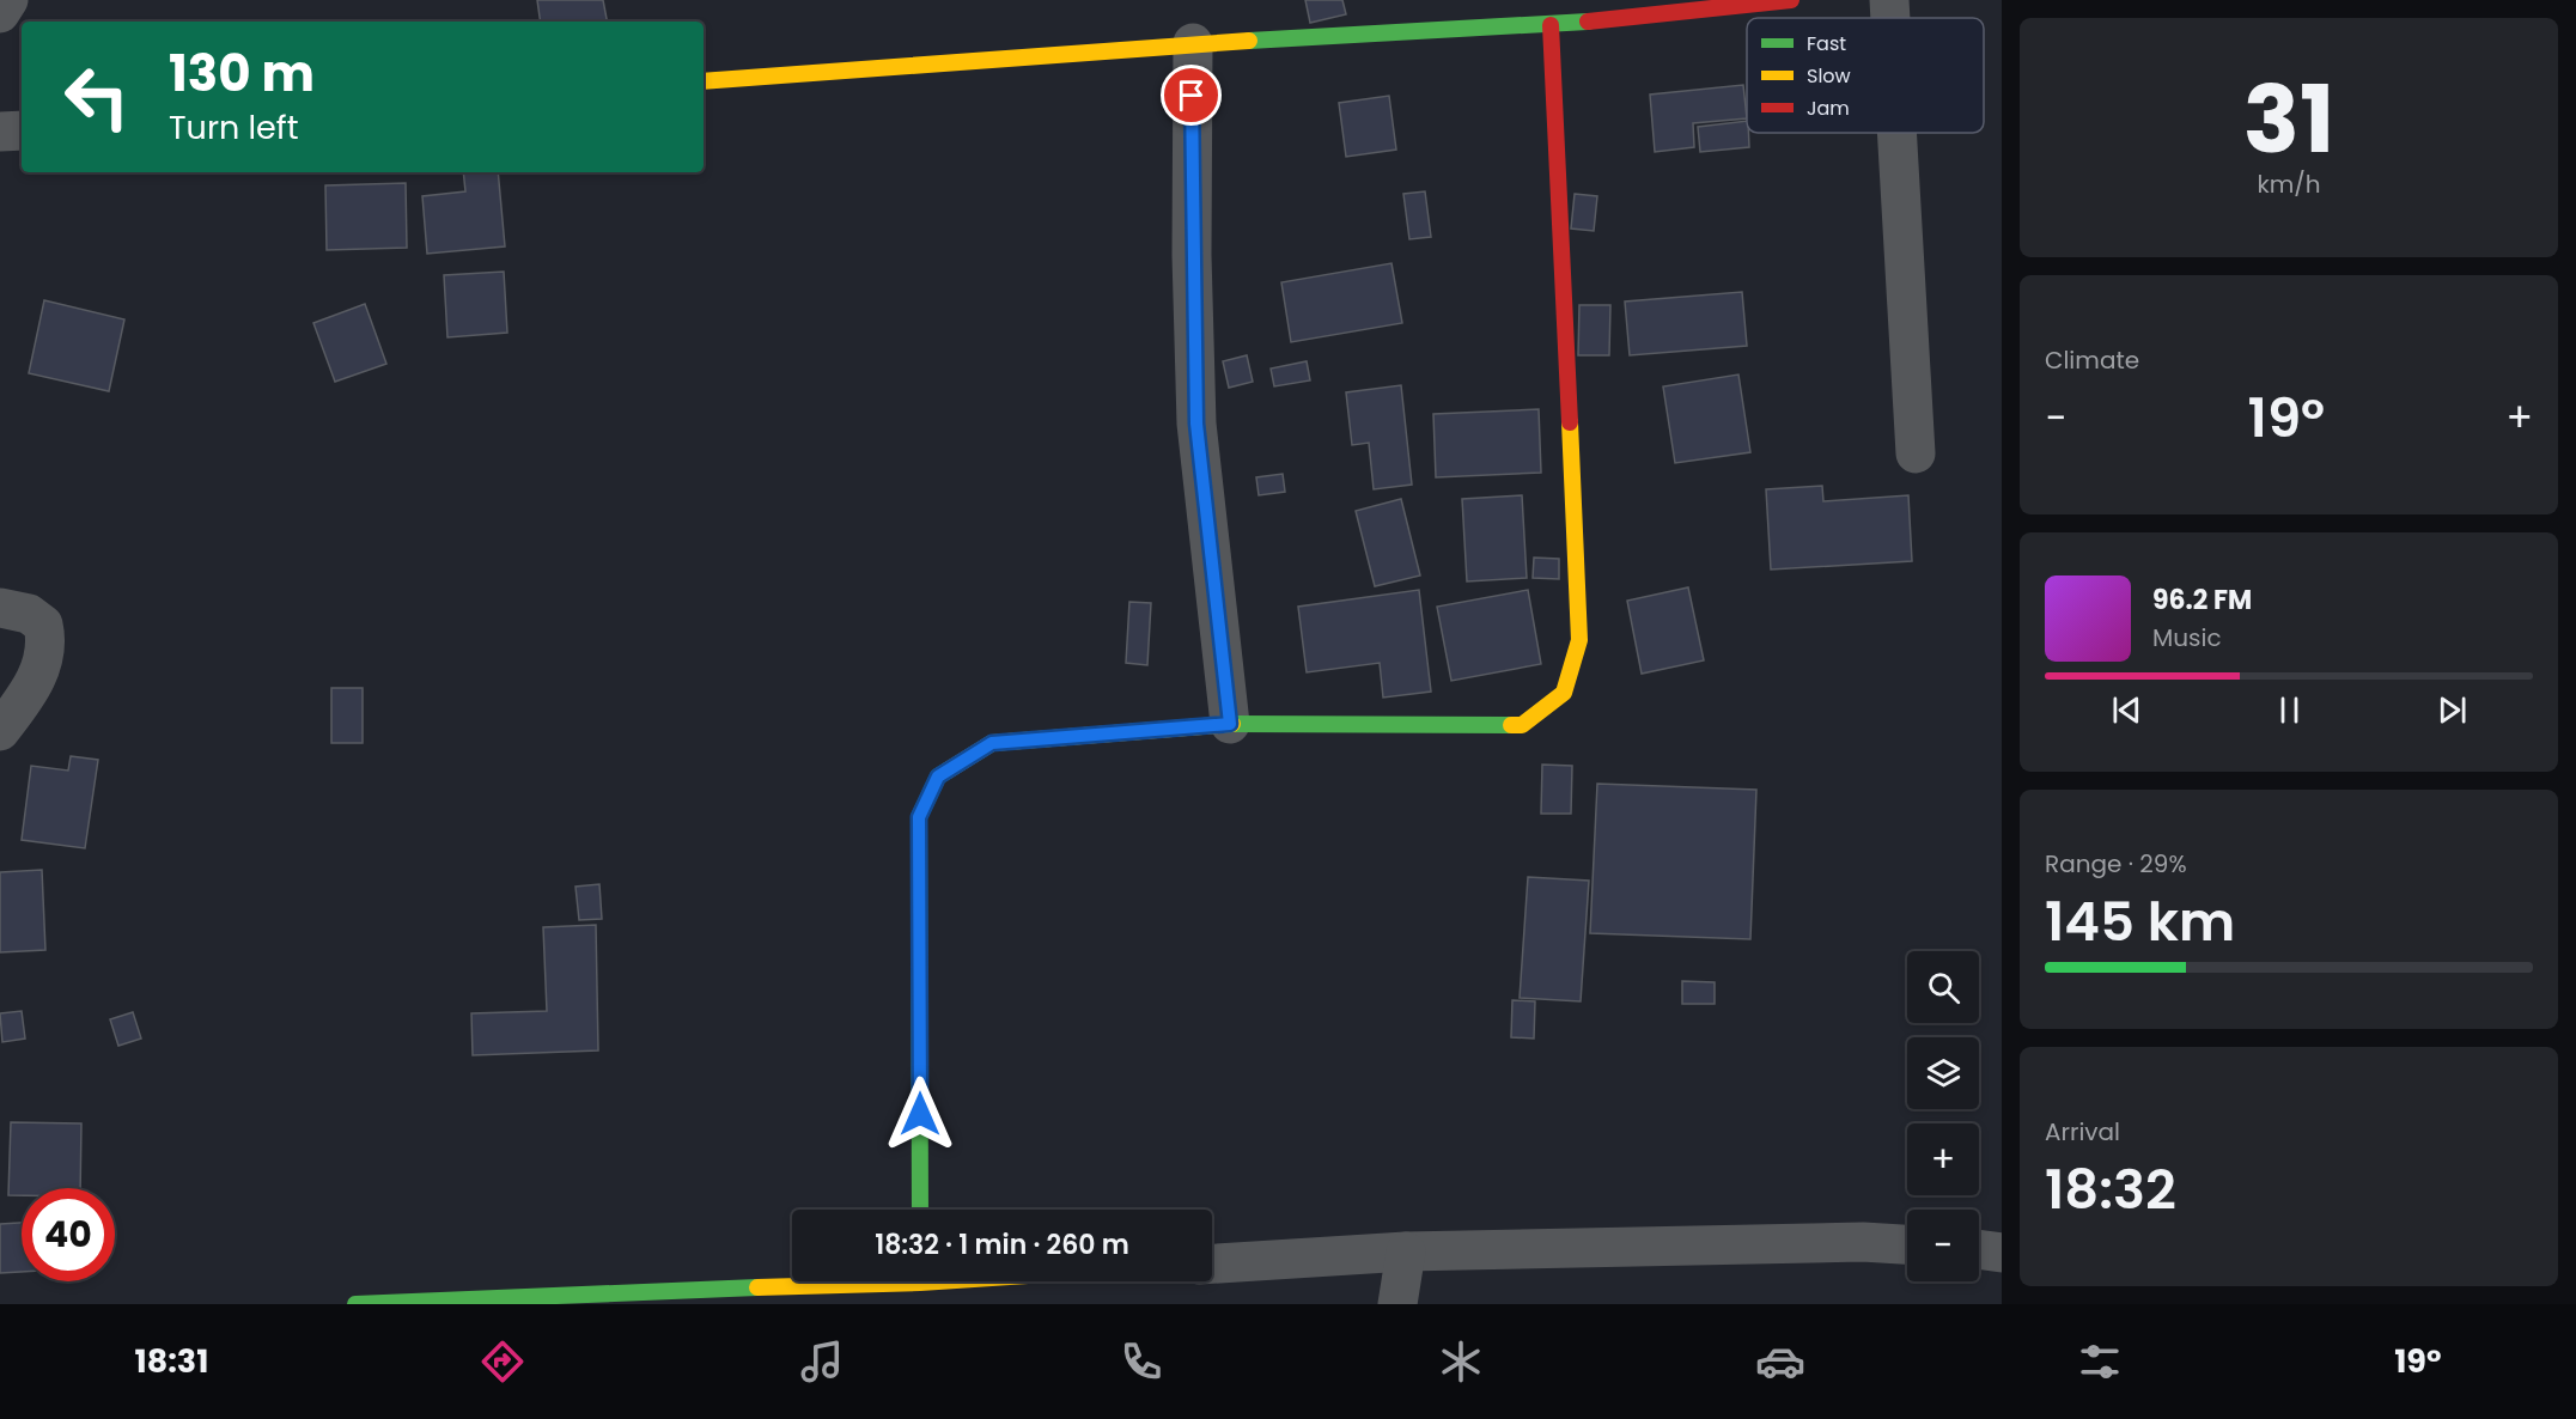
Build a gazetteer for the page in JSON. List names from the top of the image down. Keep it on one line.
{"legend":["Fast","Slow","Jam"],"page":{"tile":[["31","km/h"],"Climate",["Range · 29%","145 km"],["Arrival","18:32"]],"turn":["130 m","Turn left"],"heat":["−","19°","+"],"song":["96.2 FM","Music"],"map_buttons":["+","−"],"limit":"40","trip":"18:32 · 1 min · 260 m","tabs":["18:31","19°"]}}
